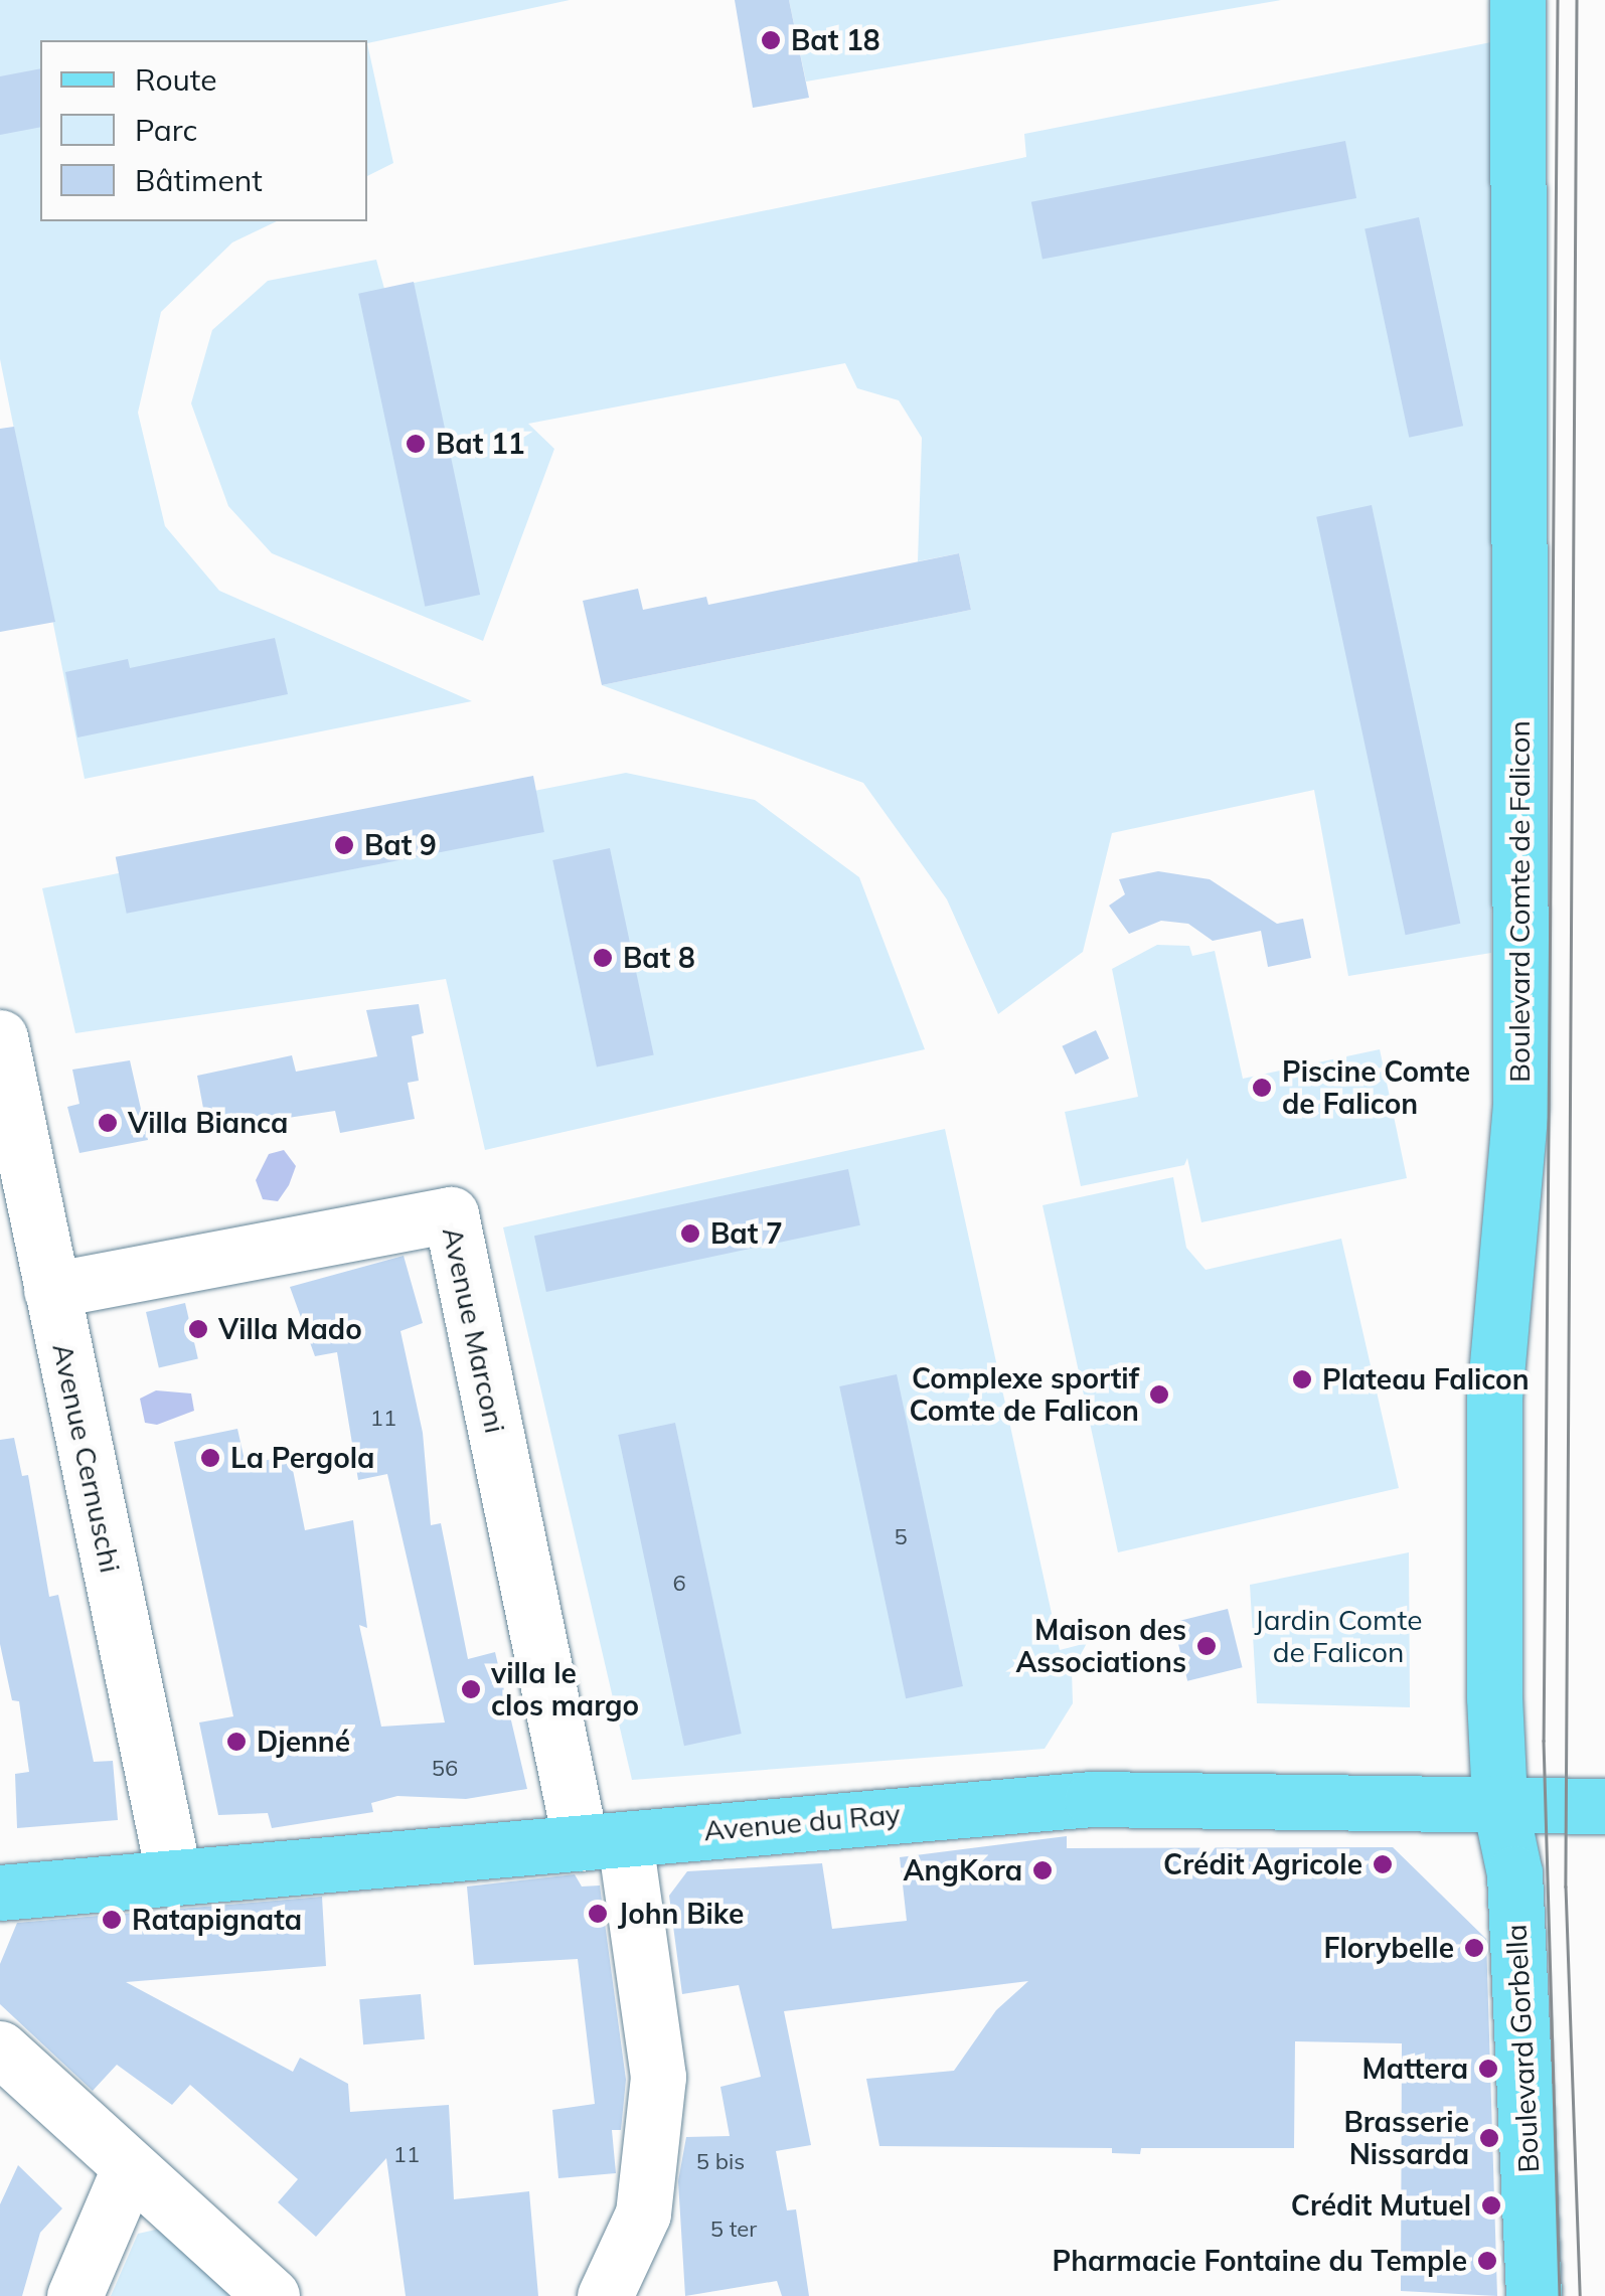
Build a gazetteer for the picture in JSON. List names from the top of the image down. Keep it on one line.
{"streets":{"main road":["Boulevard Comte de Falicon","Avenue du Ray","Boulevard Gorbella"],"street":["Avenue Marconi","Avenue Cernuschi"]},"crossings":[["Boulevard Comte de Falicon","Avenue du Ray"],["Boulevard Comte de Falicon","Boulevard Gorbella"],["Avenue Marconi","Avenue Cernuschi"],["Avenue Marconi","Avenue du Ray"],["Avenue Cernuschi","Avenue du Ray"],["Avenue du Ray","Boulevard Gorbella"]],"parks":["Jardin Comte de Falicon"],"places":["Bat 18","Bat 11","Bat 9","Bat 8","Piscine Comte de Falicon","Villa Bianca","Bat 7","Villa Mado","Plateau Falicon","Complexe sportif Comte de Falicon","La Pergola","Maison des Associations","villa le clos margo","Djenné","Crédit Agricole","AngKora","John Bike","Ratapignata","Florybelle","Mattera","Brasserie Nissarda","Crédit Mutuel","Pharmacie Fontaine du Temple"],"house_numbers":["11","5","6","56","11","5 bis","5 ter"],"legend":["Route","Parc","Bâtiment"]}
